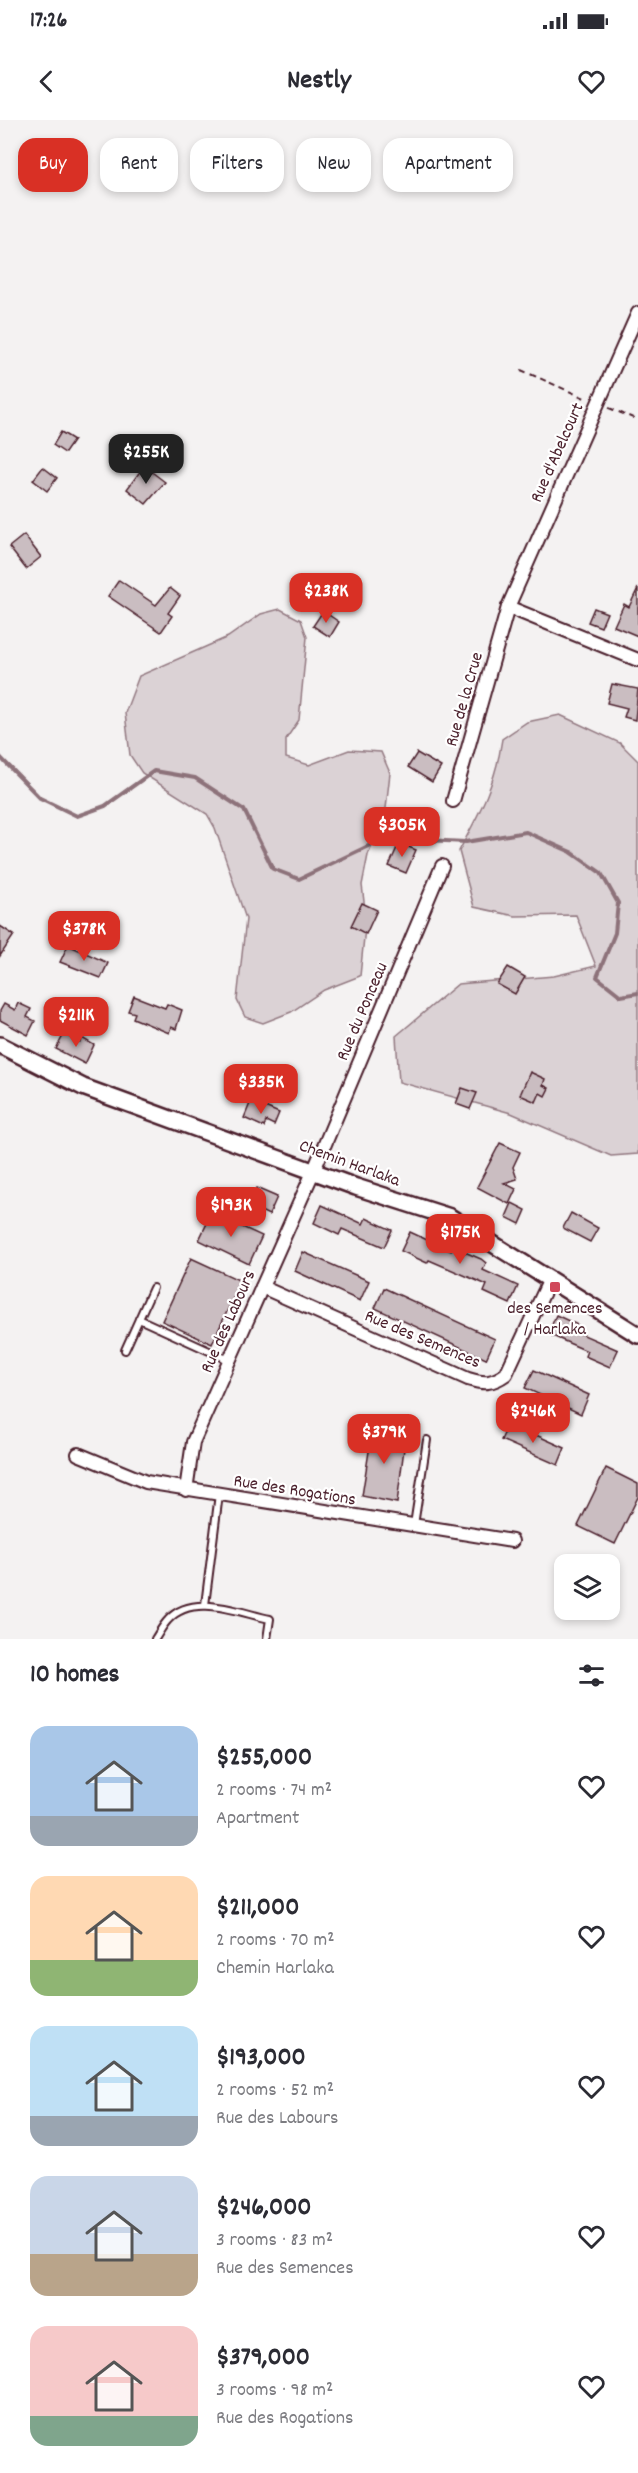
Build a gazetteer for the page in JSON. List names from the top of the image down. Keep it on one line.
{"streets":{"street":["Rue d'Abelcourt","Rue de la Crue","Rue du Ponceau","Chemin Harlaka","Rue des Labours","Rue des Semences","Rue des Rogations"]},"crossings":[["Rue d'Abelcourt","Rue de la Crue"],["Rue du Ponceau","Chemin Harlaka"],["Rue du Ponceau","Rue des Labours"],["Chemin Harlaka","Rue des Labours"],["Chemin Harlaka","Rue des Semences"],["Rue des Labours","Rue des Semences"],["Rue des Labours","Rue des Rogations"]],"places":{"transit":["des Semences / Harlaka"]},"page":{"status":"17:26","header":"Nestly","chip":["Buy","Rent","Filters","New","Apartment"],"price":["$255K","$238K","$305K","$378K","$211K","$335K","$193K","$175K","$246K","$379K"],"heading":"10 homes","list":[{"name":"$255,000","note":"2 rooms · 74 m² · Apartment"},{"name":"$211,000","note":"2 rooms · 70 m² · Chemin Harlaka"},{"name":"$193,000","note":"2 rooms · 52 m² · Rue des Labours"},{"name":"$246,000","note":"3 rooms · 83 m² · Rue des Semences"},{"name":"$379,000","note":"3 rooms · 98 m² · Rue des Rogations"}]}}
